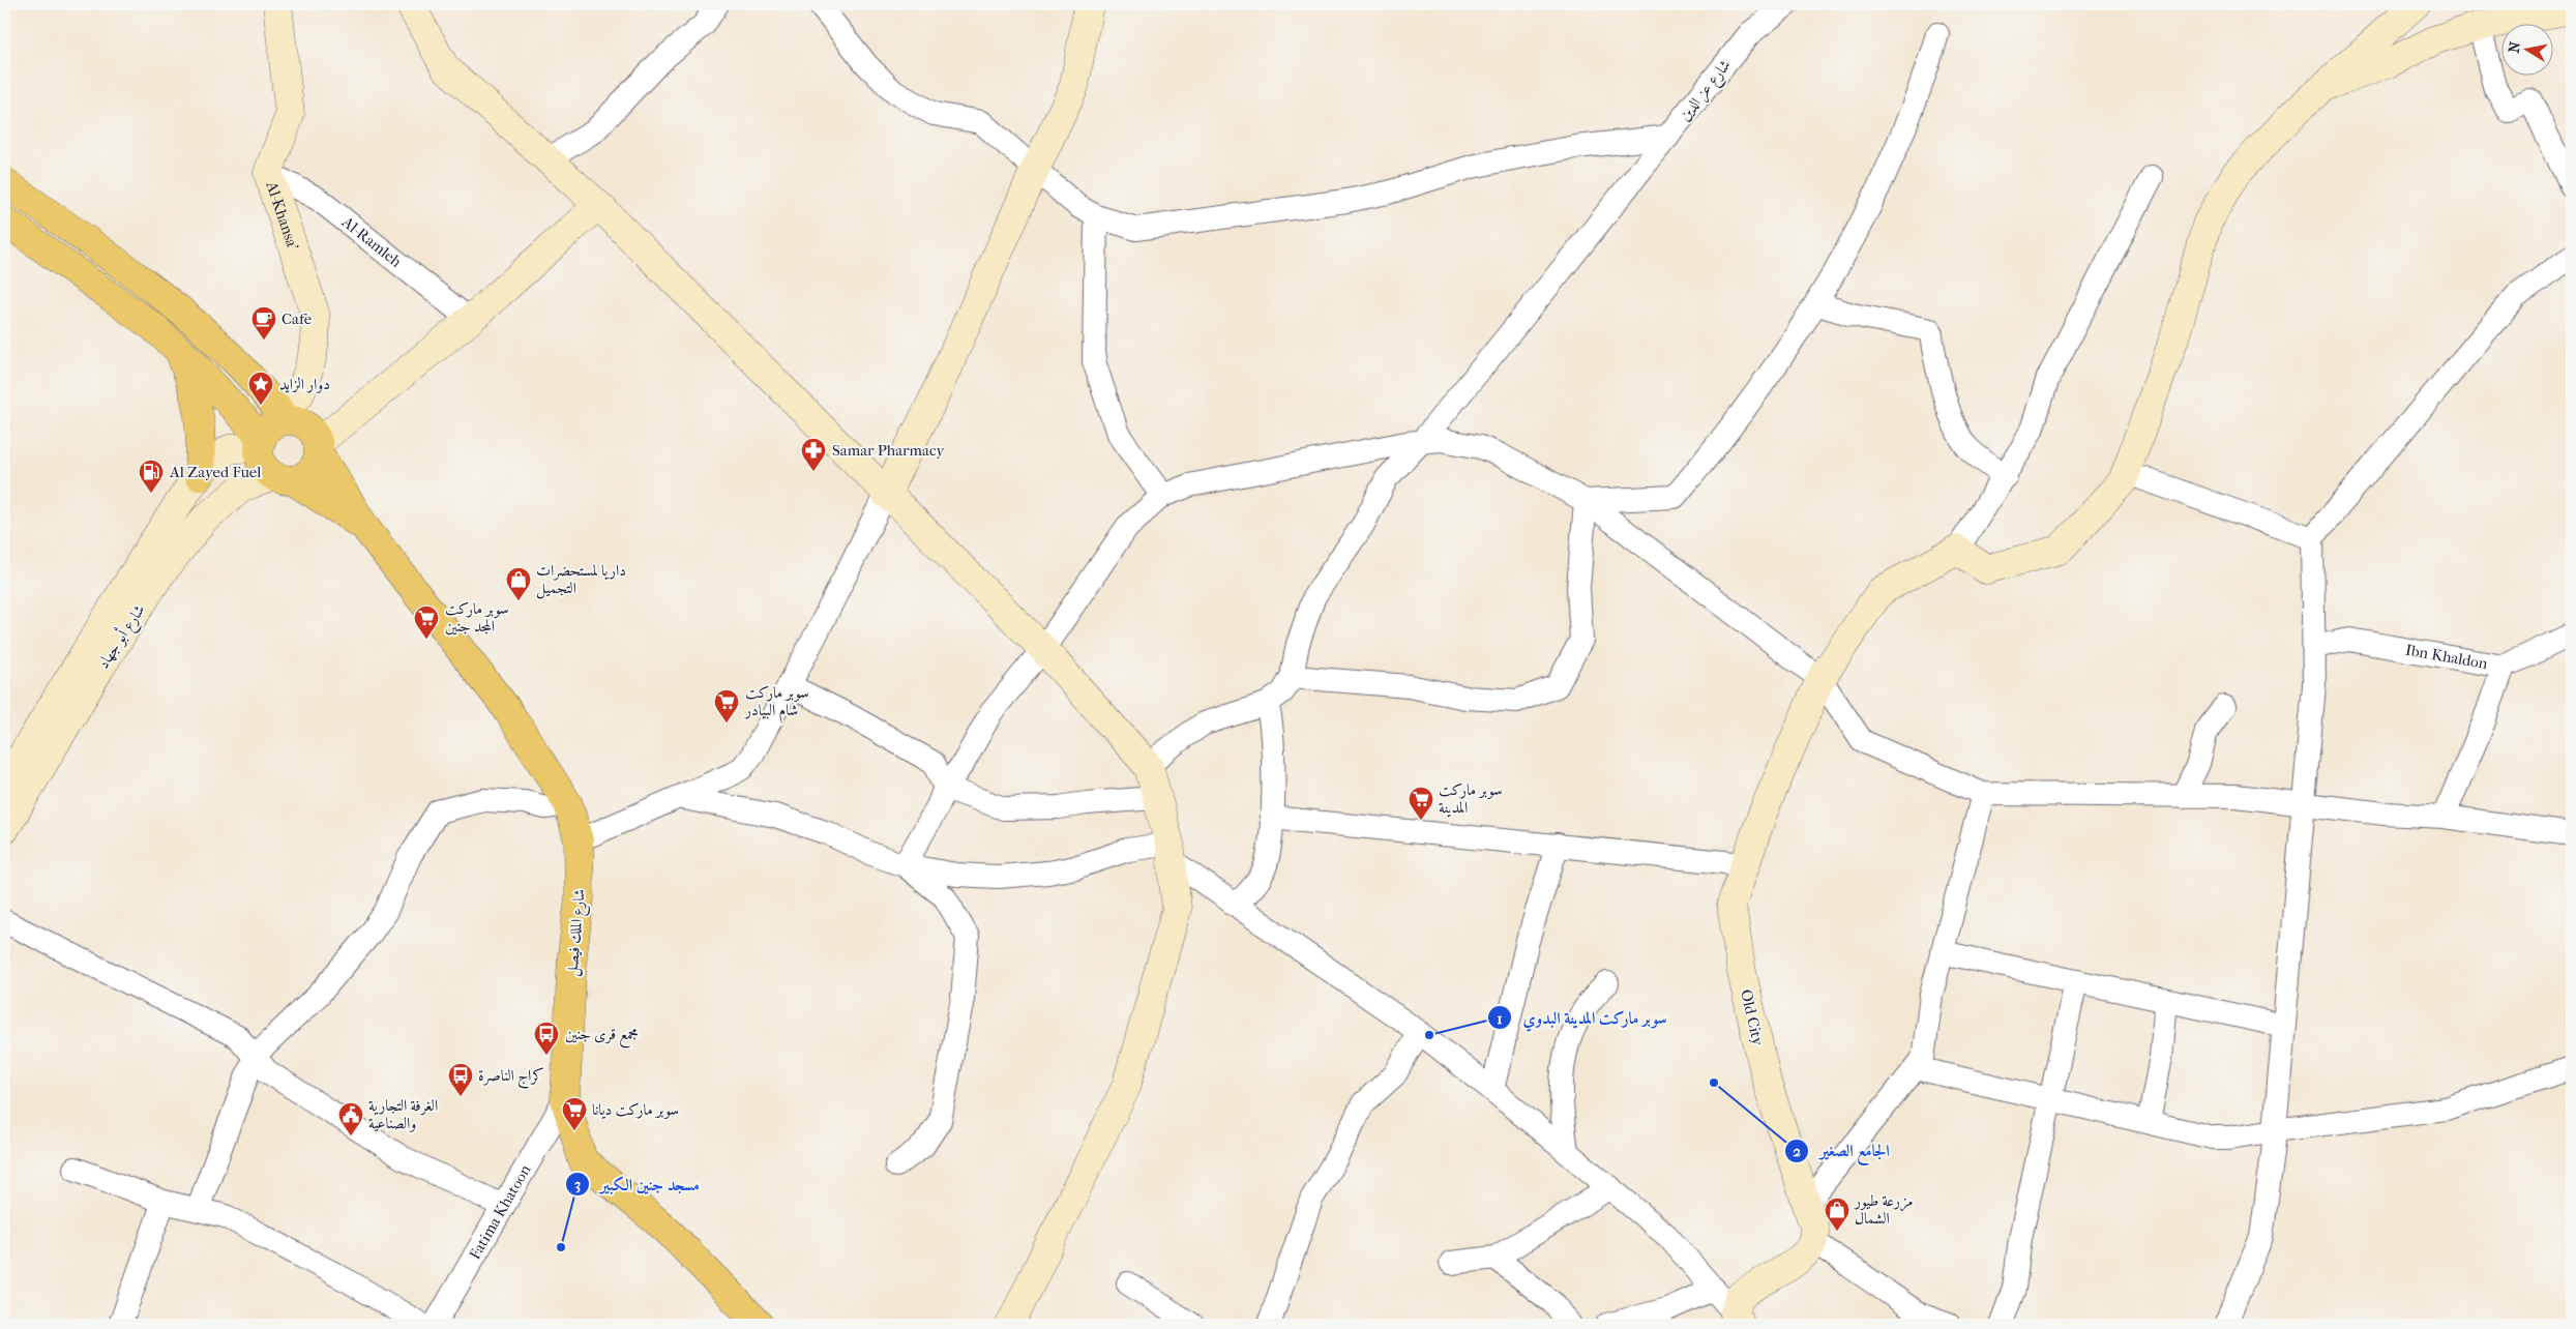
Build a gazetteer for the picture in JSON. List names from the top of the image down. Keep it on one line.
{"streets":{"main road":["شارع الملك فيصل"],"street":["شارع عز الدين","Al-Khansa'","Al-Ramleh","شارع أبو جهاد","Ibn Khaldon","Old City","Fatima Khatoon"]},"crossings":[["Al-Khansa'","Al-Ramleh"],["شارع الملك فيصل","Fatima Khatoon"]],"places":{"cafe":["Cafe"],"place":["دوار الزايد"],"pharmacy":["Samar Pharmacy"],"fuel station":["Al Zayed Fuel"],"shop":["داريا لمستحضرات التجميل","مزرعة طيور الشمال"],"supermarket":["سوبر ماركت المجد جنين","سوبر ماركت شام البيادر","سوبر ماركت المدينة","سوبر ماركت ديانا"],"other":["سوبر ماركت المدينة البدوي","الجامع الصغير","مسجد جنين الكبير"],"bus stop":["مجمع قرى جنين","كراج الناصرة"],"public building":["الغرفة التجارية والصناعية"]},"north":"left"}
